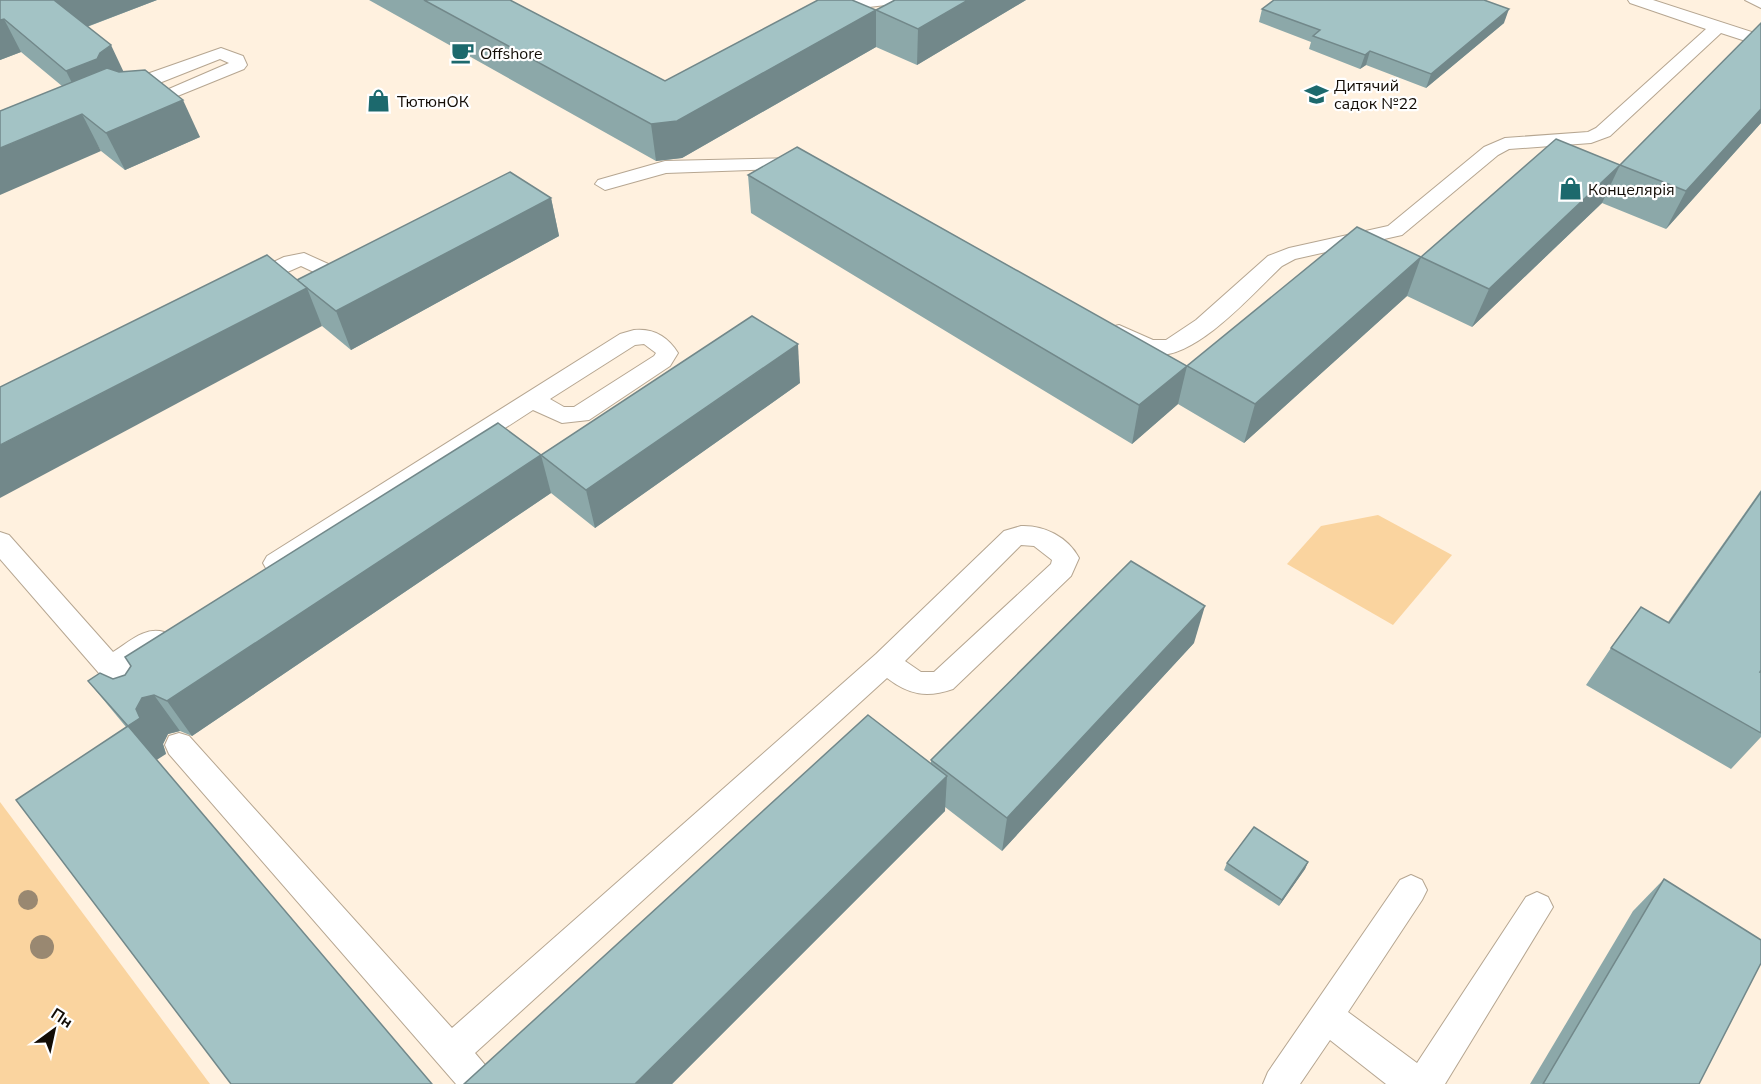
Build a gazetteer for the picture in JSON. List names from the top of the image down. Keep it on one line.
{"places":{"cafe":["Offshore"],"school or university":["Дитячий садок №22"],"shop":["ТютюнОК","Концелярія"]},"north":"top right"}
